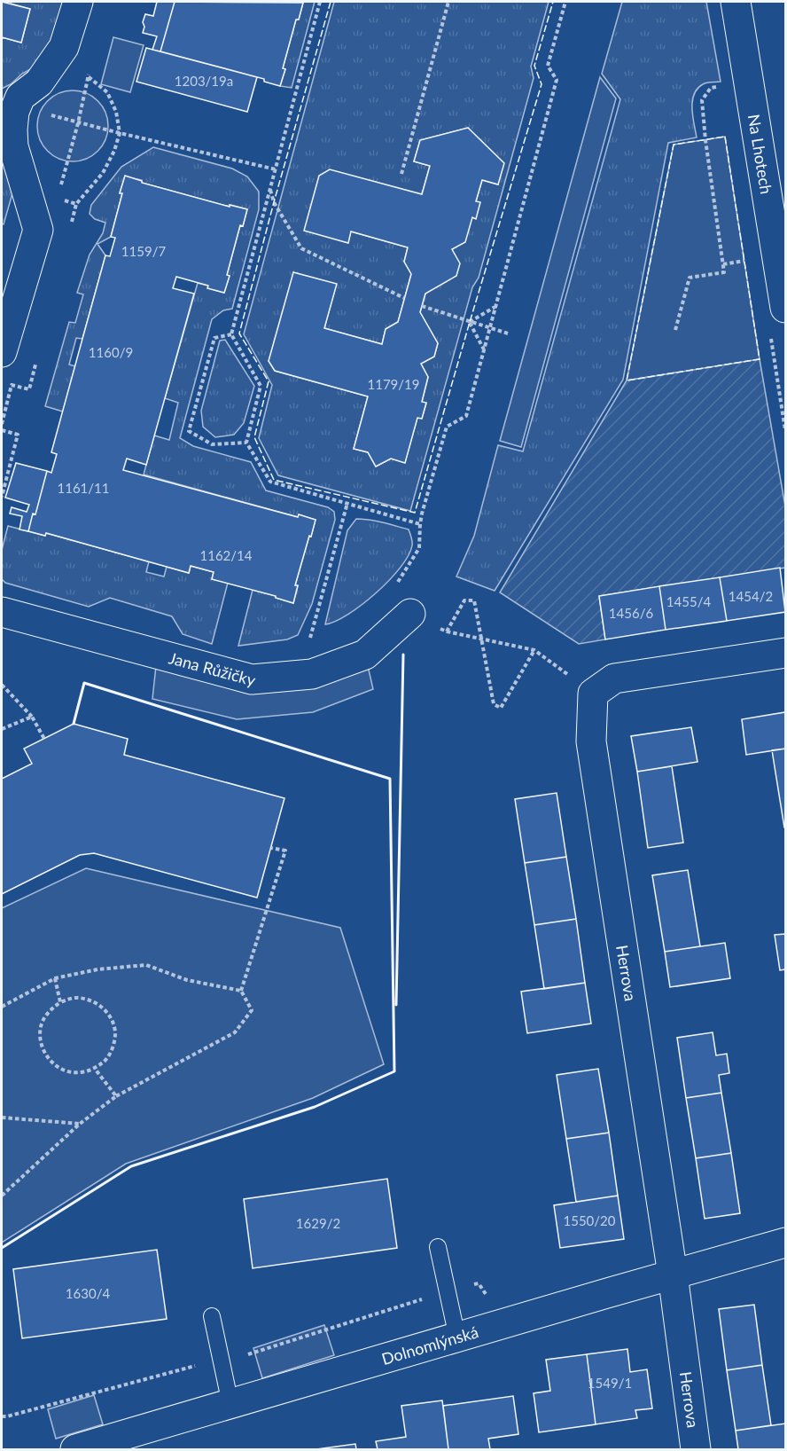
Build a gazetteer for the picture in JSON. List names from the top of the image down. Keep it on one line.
{"streets":{"street":["Na Lhotech","Jana Růžičky","Herrova","Dolnomlýnská"]},"crossings":[["Herrova","Dolnomlýnská"]],"house_numbers":["1203/19a","1159/7","1160/9","1179/19","1161/11","1162/14","1454/2","1455/4","1456/6","1550/20","1629/2","1630/4","1549/1"]}
